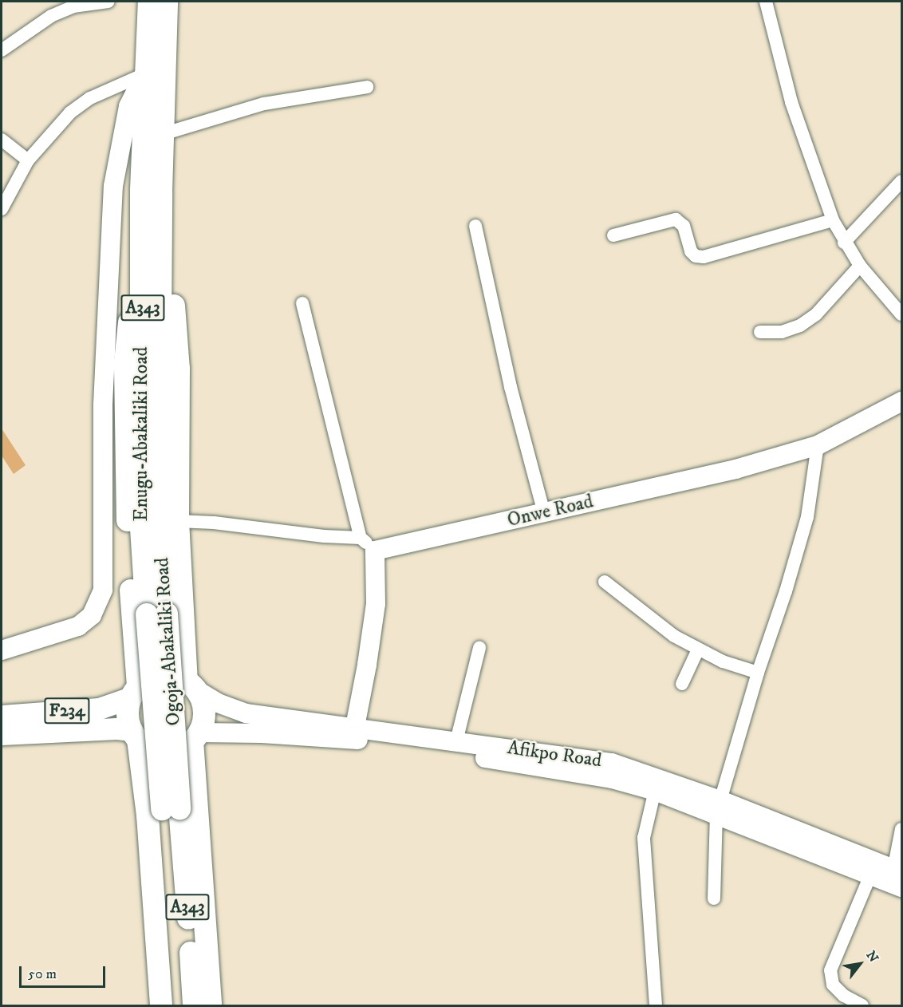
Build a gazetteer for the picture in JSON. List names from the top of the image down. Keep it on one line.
{"streets":{"highway":["A343","Enugu-Abakaliki Road","Ogoja-Abakaliki Road"],"main road":["Onwe Road","F234","Afikpo Road"]},"crossings":[["Enugu-Abakaliki Road","Ogoja-Abakaliki Road"],["F234","Afikpo Road"]],"scale_bar":"50 m","north":"top right"}
